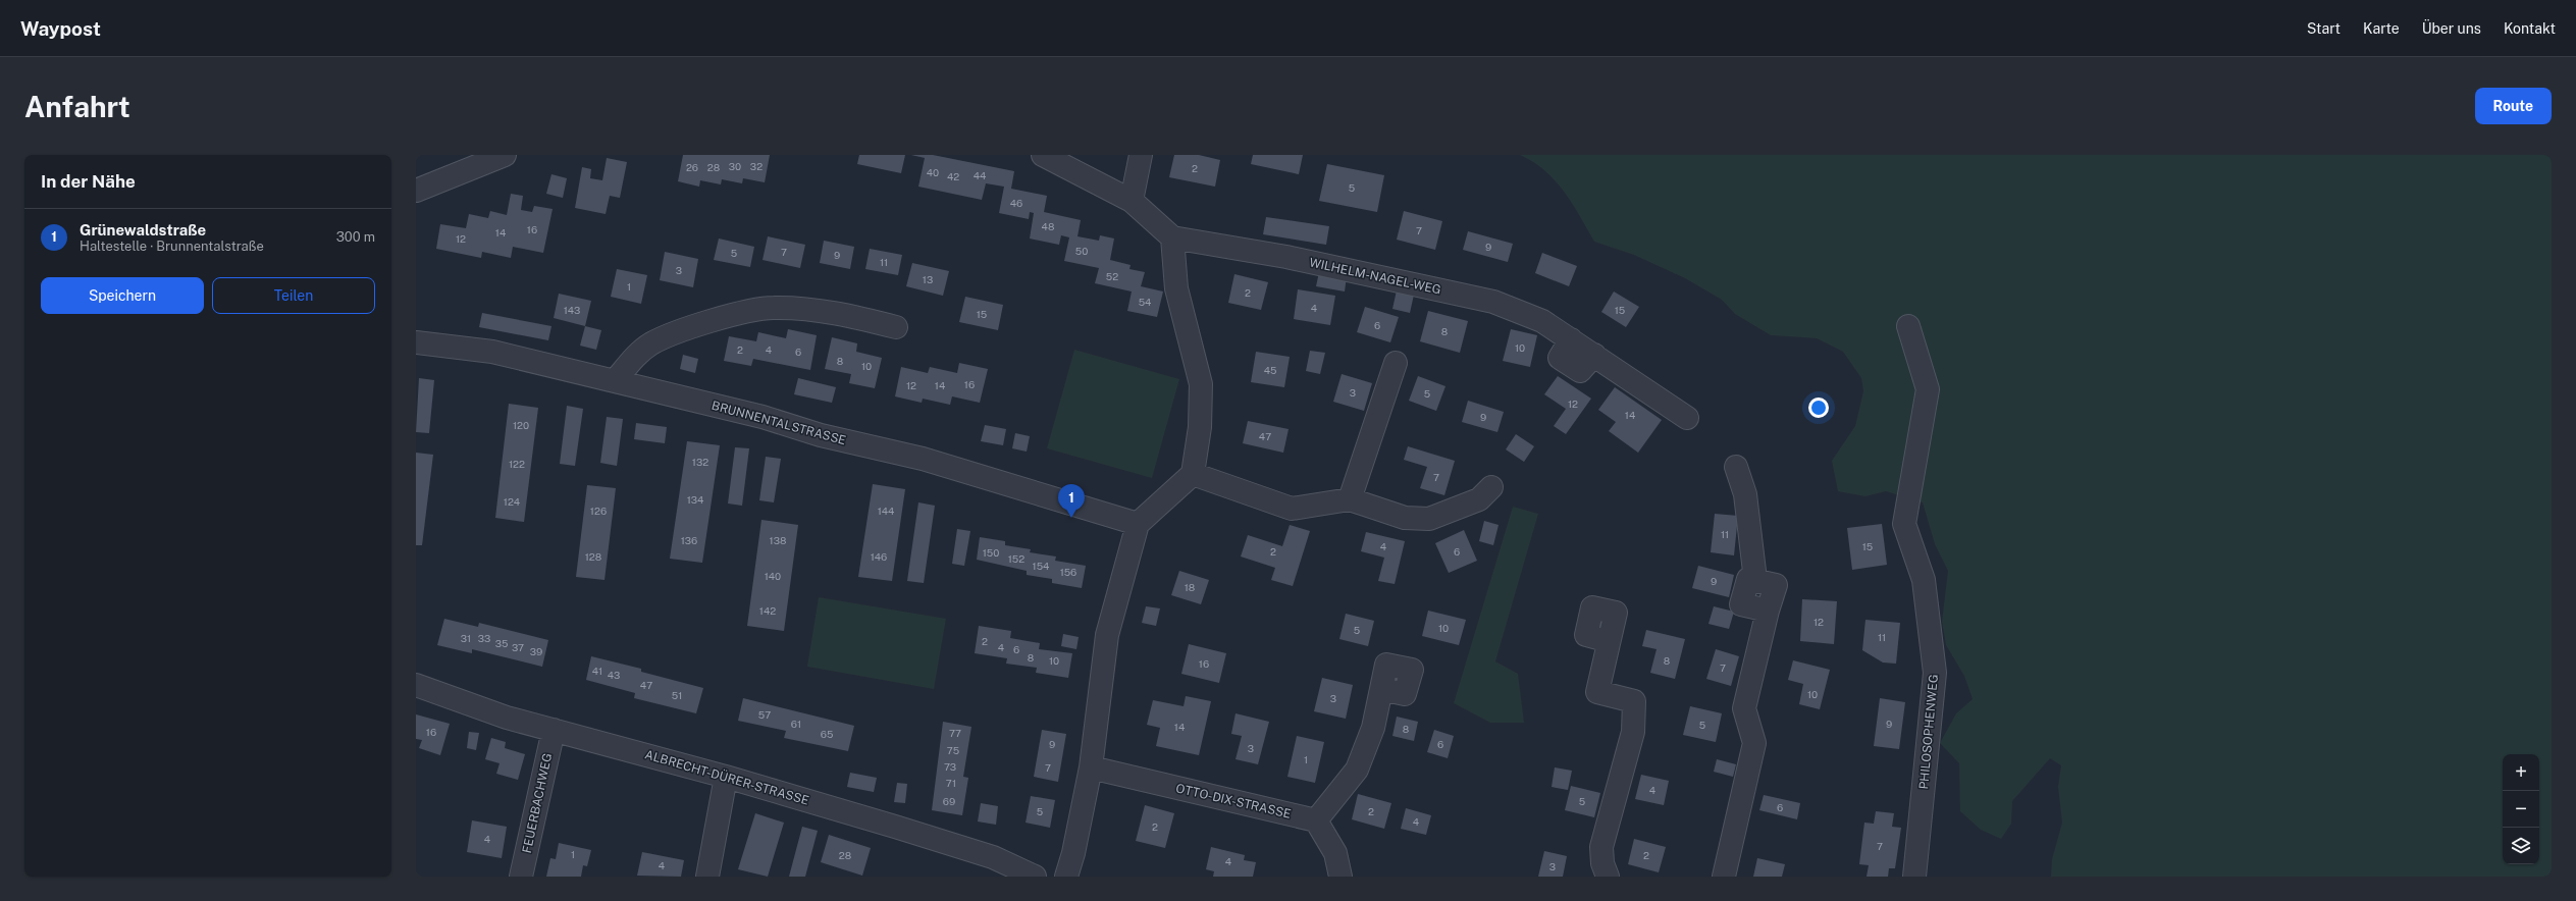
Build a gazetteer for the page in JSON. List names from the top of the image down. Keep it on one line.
{"streets":{"street":["WILHELM-NAGEL-WEG","BRUNNENTALSTRASSE","PHILOSOPHENWEG","ALBRECHT-DÜRER-STRASSE","OTTO-DIX-STRASSE","FEUERBACHWEG"]},"crossings":[["ALBRECHT-DÜRER-STRASSE","FEUERBACHWEG"]],"house_numbers":["30","32","26","28","2","40","44","42","5","46","48","16","7","14","12","9","50","7","5","9","11","3","52","13","1","2","54","4","143","15","15","6","8","10","2","4","6","8","10","45","16","12","14","3","5","12","14","9","120","47","132","122","7","134","124","126","144","11","136","138","4","15","2","6","150","128","146","152","154","156","140","9","18","142","12","10","5","11","31","33","2","35","37","4","6","39","8","10","8","16","7","41","43","47","10","51","3","57","61","9","5","14","8","16","77","65","9","6","3","75","1","73","7","71","4","69","5","6","5","2","4","2","4","7","1","28","2","4","4","3"],"page":{"header":"Waypost","nav":["Start","Karte","Über uns","Kontakt"],"buttons":["Route",["Speichern","Teilen"]],"title":"Anfahrt","heading":"In der Nähe","list":[{"mark":"1","name":"Grünewaldstraße","note":"Haltestelle · Brunnentalstraße","value":"300 m"}],"pins":"1","map_buttons":["+","−"]}}
